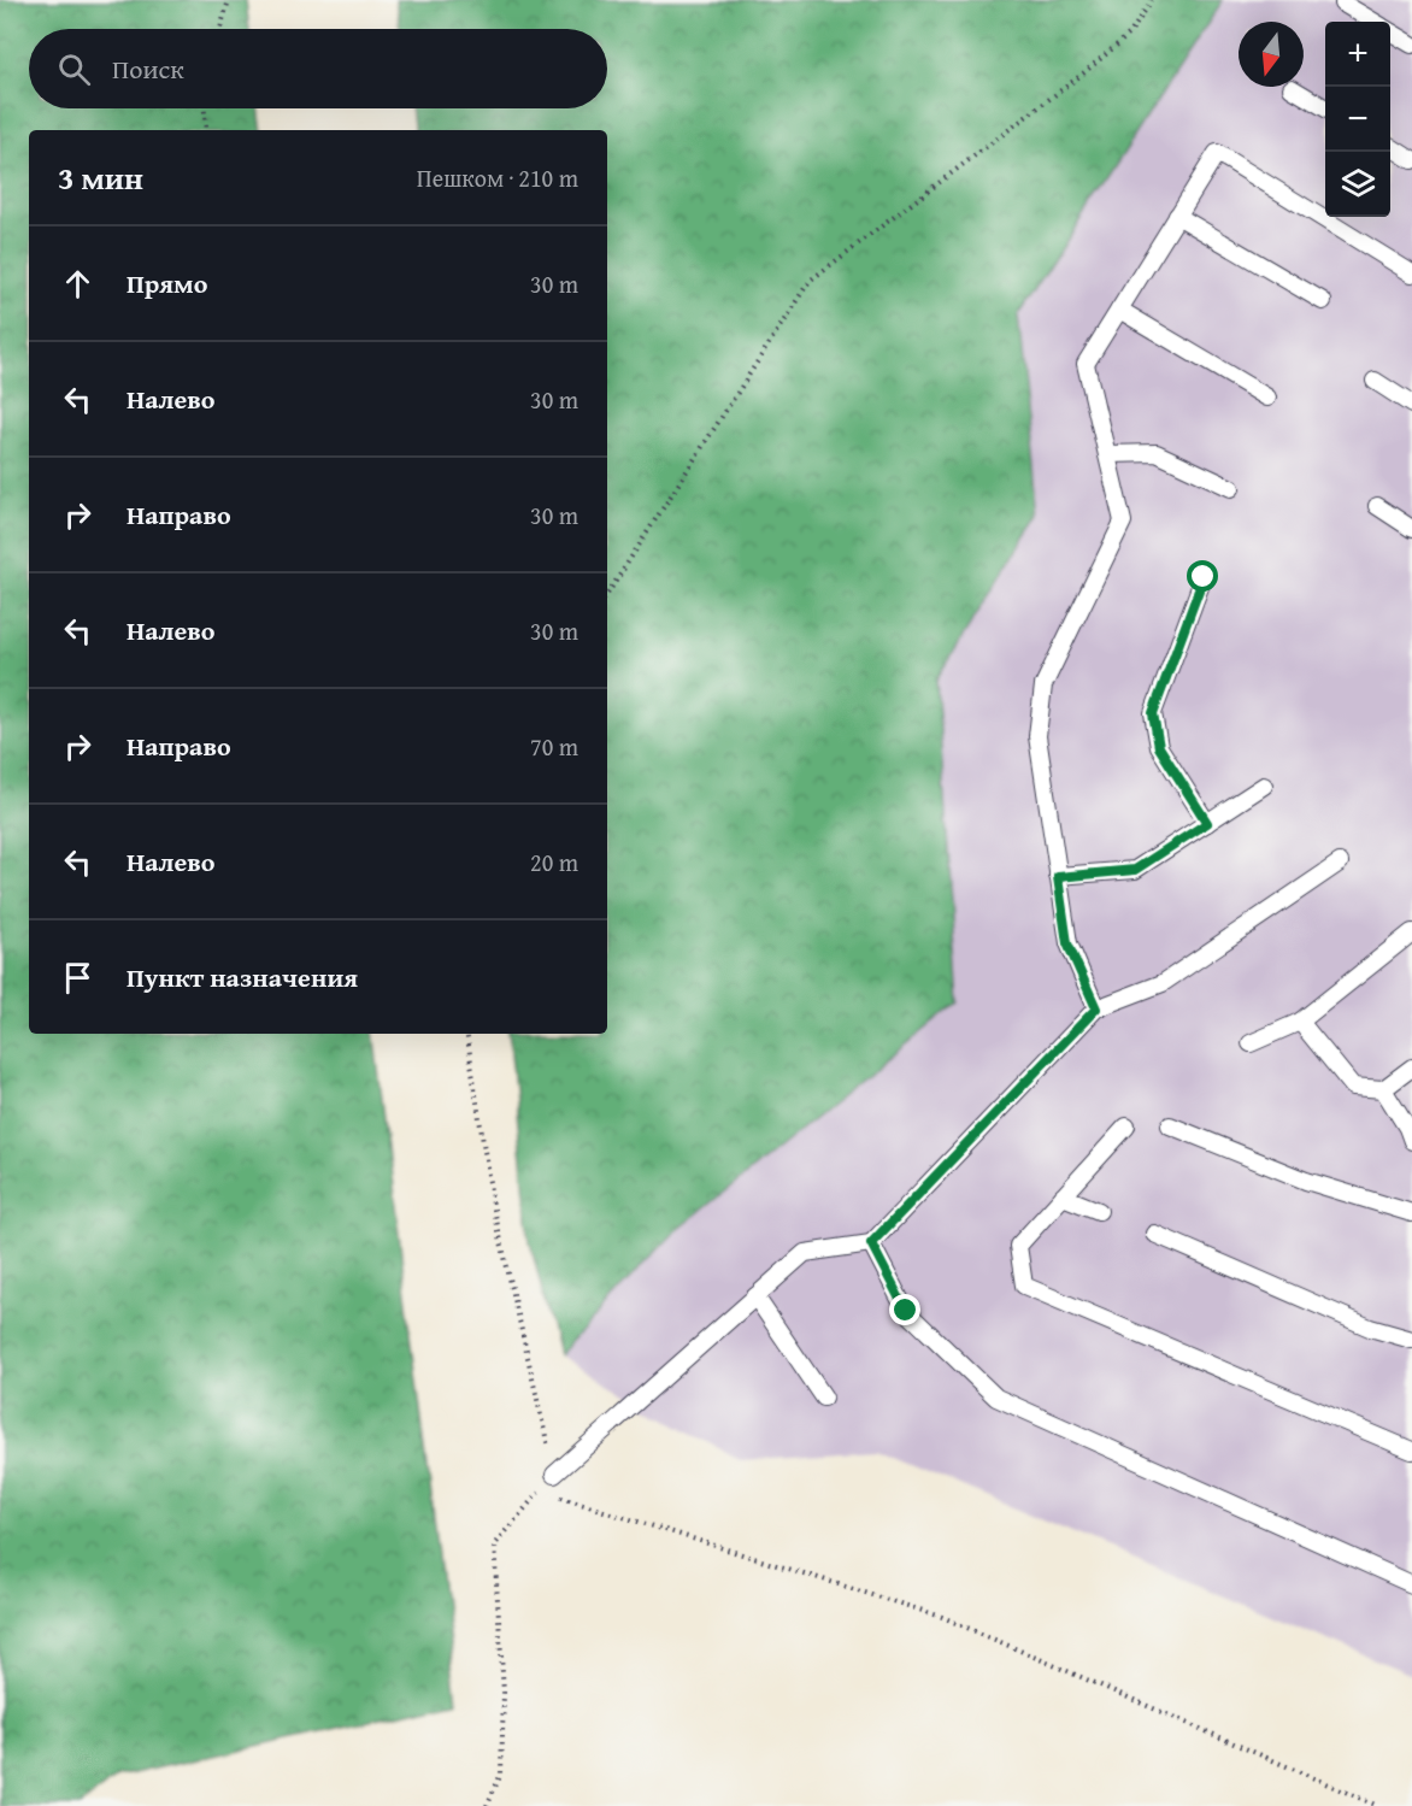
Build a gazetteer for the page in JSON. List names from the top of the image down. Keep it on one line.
{"north":"bottom","page":{"map_buttons":["+","−"],"search":"Поиск","heading":["3 мин","Пешком · 210 m"],"list":[["Прямо","30 m"],["Налево","30 m"],["Направо","30 m"],["Налево","30 m"],["Направо","70 m"],["Налево","20 m"],"Пункт назначения"]}}
